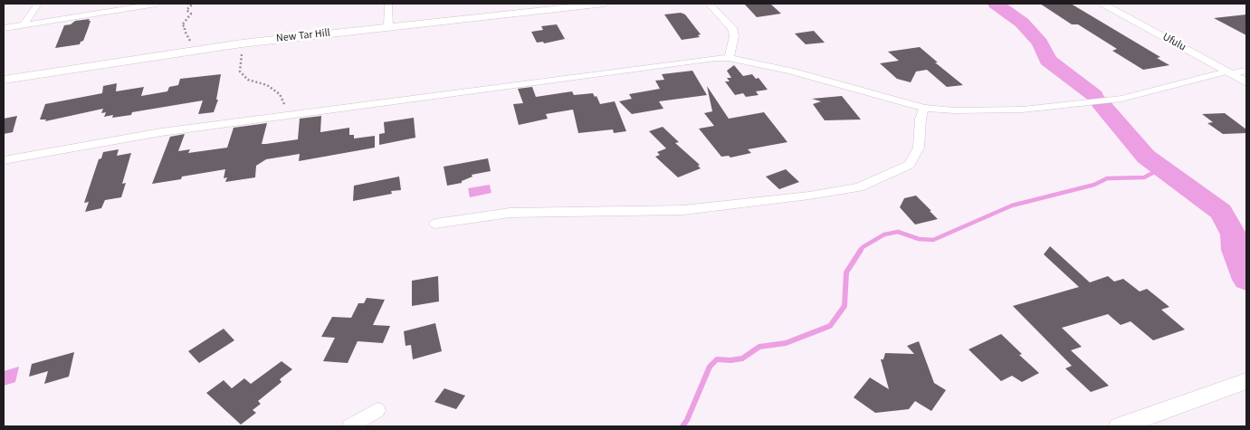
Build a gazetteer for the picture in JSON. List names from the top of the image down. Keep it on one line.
{"streets":{"street":["New Tar Hill","Ufulu"]}}
